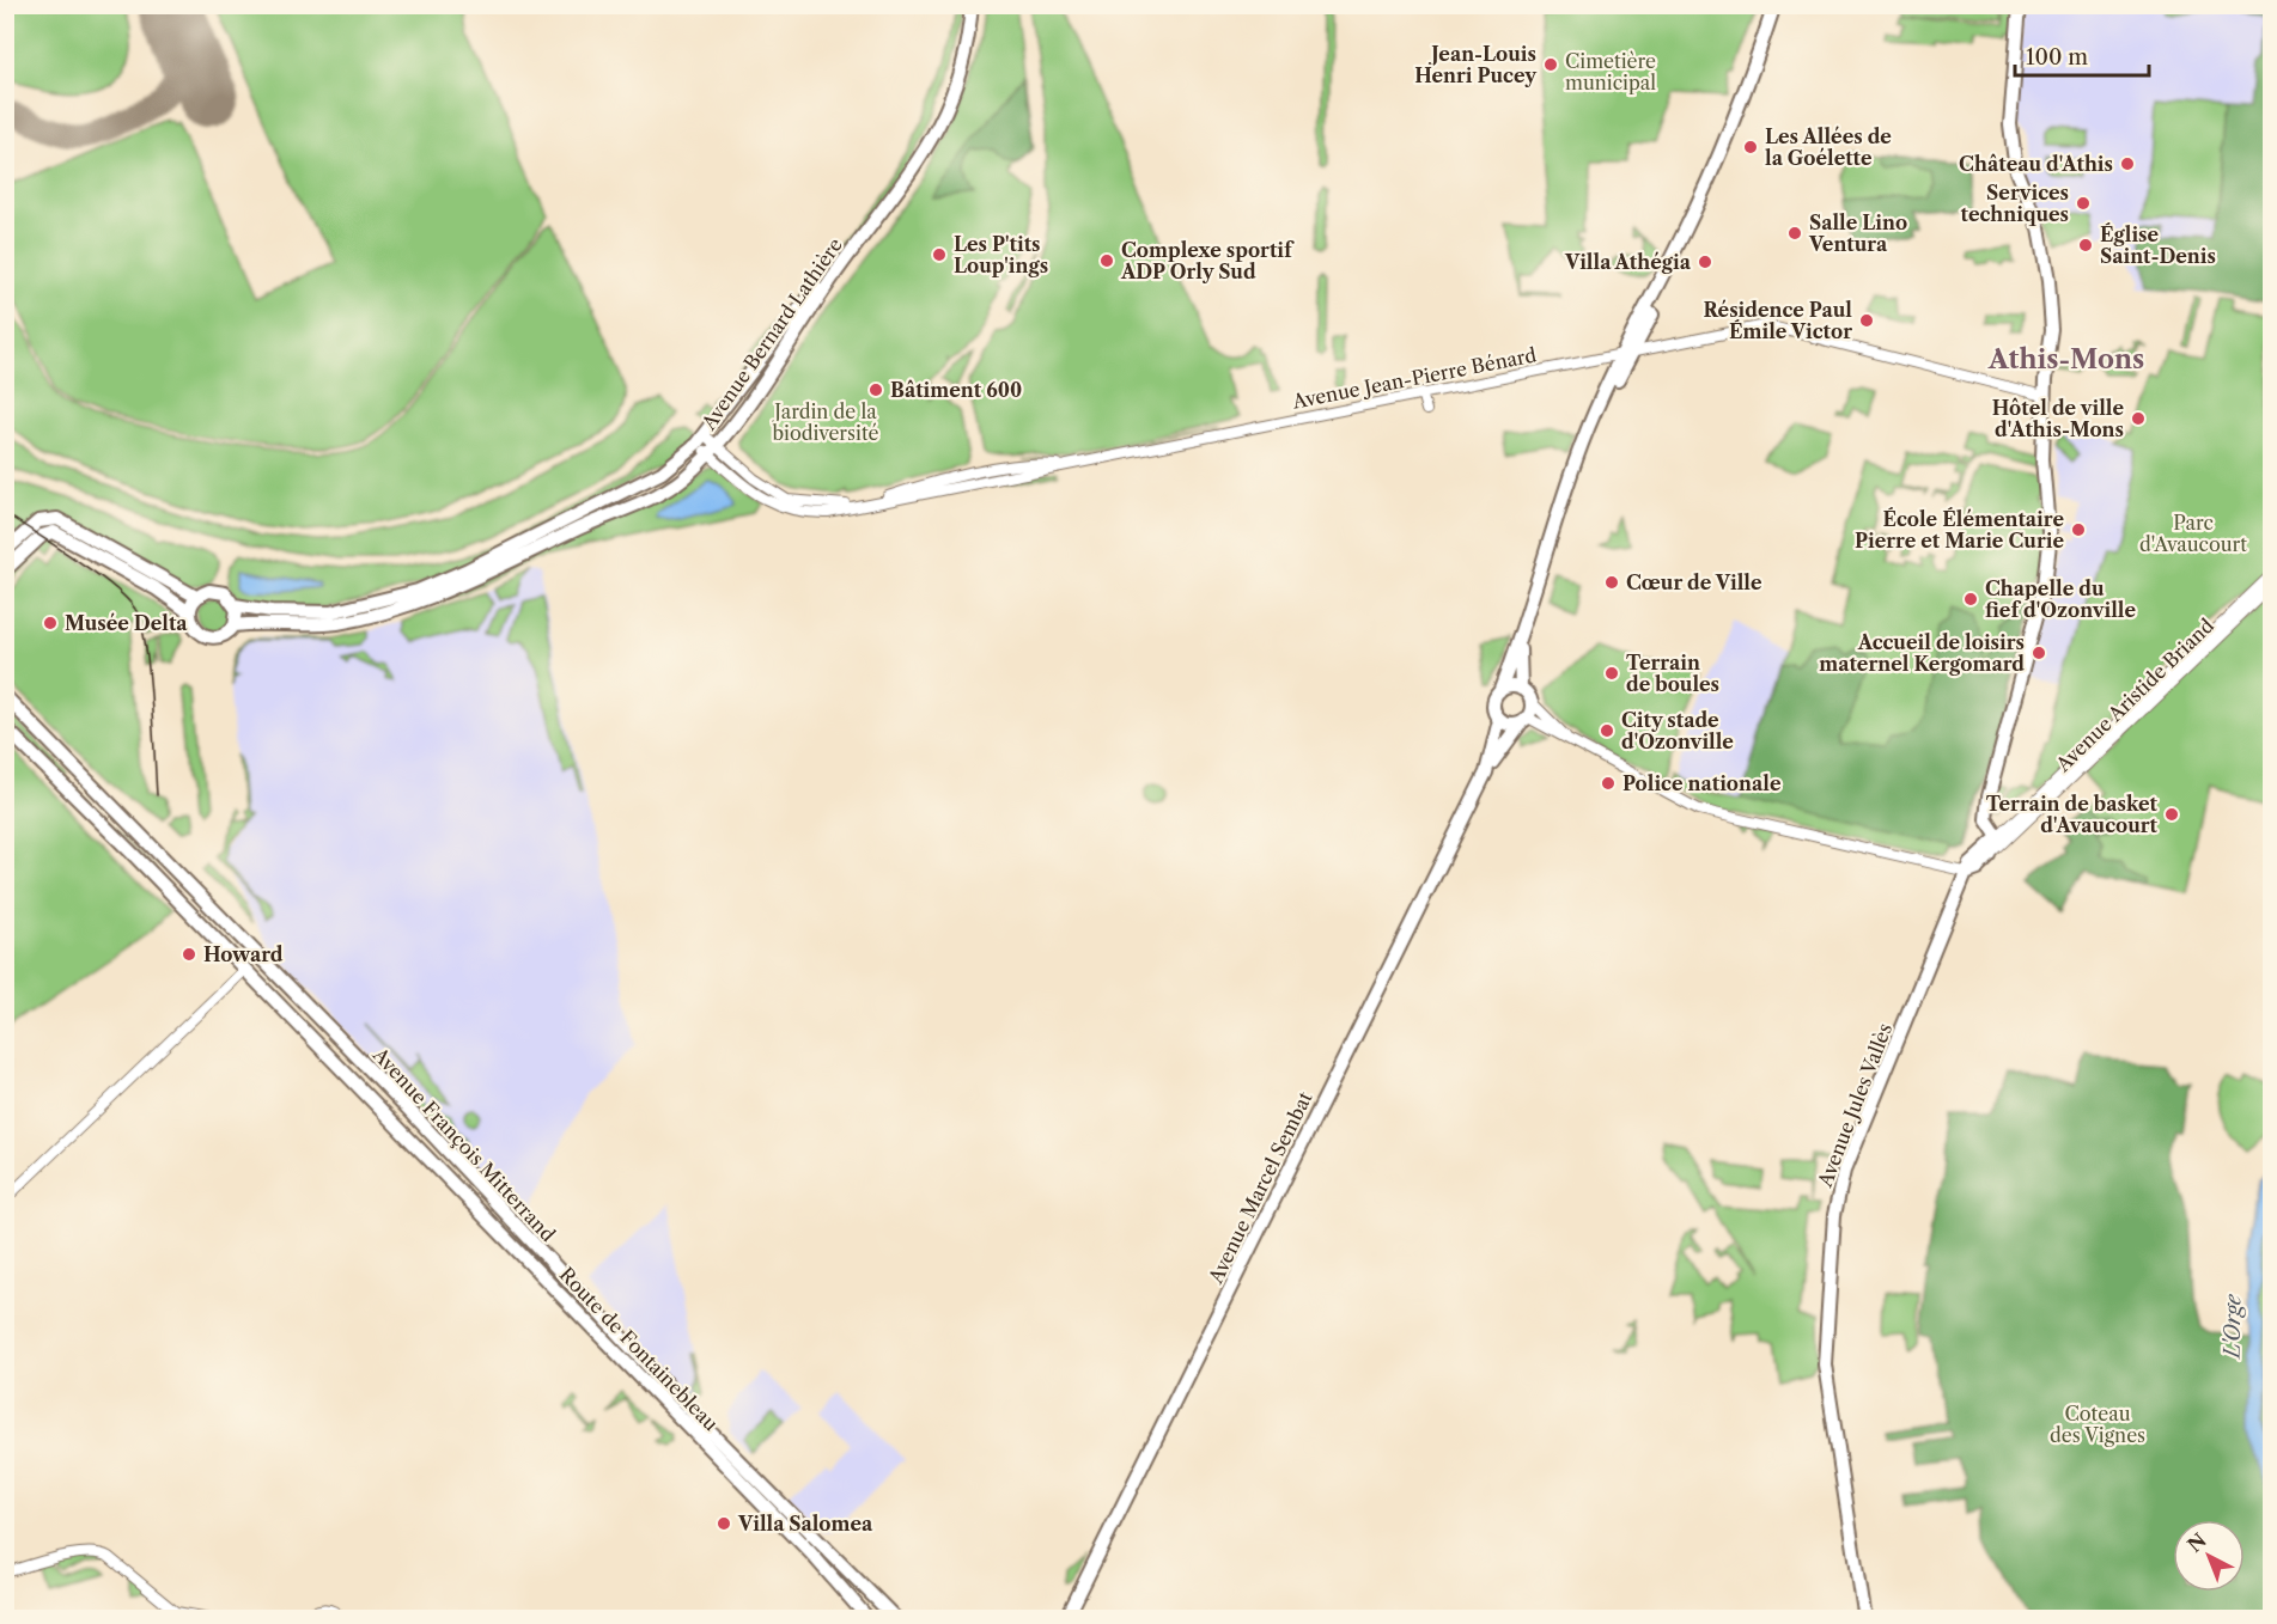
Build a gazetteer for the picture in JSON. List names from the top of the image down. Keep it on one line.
{"streets":{"main road":["Avenue Bernard Lathière","Avenue Jules Vallès","Avenue François Mitterrand","Avenue Marcel Sembat","Route de Fontainebleau"],"street":["Avenue Jean-Pierre Bénard","Avenue Aristide Briand"]},"crossings":[["Avenue Bernard Lathière","Avenue Jean-Pierre Bénard"],["Avenue Aristide Briand","Avenue Jules Vallès"]],"districts":["Athis-Mons"],"water":["L'Orge"],"parks":["Cimetière municipal","Jardin de la biodiversité","Parc d'Avaucourt","Coteau des Vignes"],"places":["Jean-Louis Henri Pucey","Les Allées de la Goélette","Château d'Athis","Services techniques","Salle Lino Ventura","Église Saint-Denis","Les P'tits Loup'ings","Complexe sportif ADP Orly Sud","Villa Athégia","Résidence Paul Émile Victor","Bâtiment 600","Hôtel de ville d'Athis-Mons","École Élémentaire Pierre et Marie Curie","Cœur de Ville","Chapelle du fief d'Ozonville","Musée Delta","Accueil de loisirs maternel Kergomard","Terrain de boules","City stade d'Ozonville","Police nationale","Terrain de basket d'Avaucourt","Howard","Villa Salomea"],"scale_bar":"100 m","north":"top left"}
